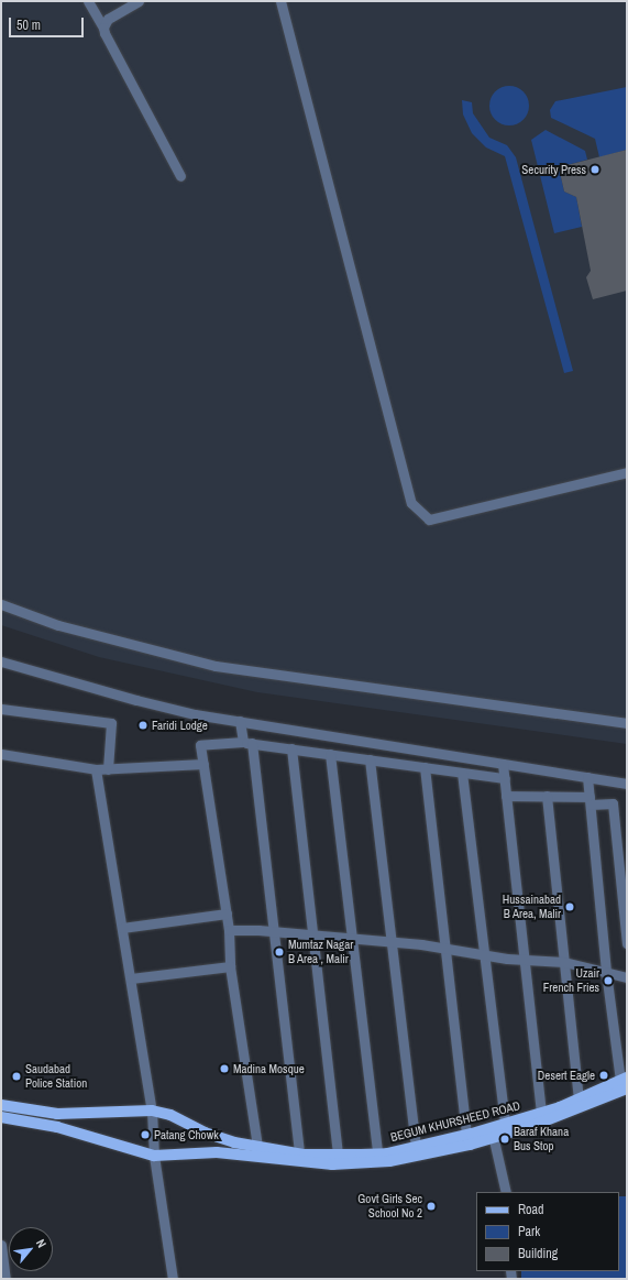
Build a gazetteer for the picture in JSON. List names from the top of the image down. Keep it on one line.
{"streets":{"main road":["BEGUM KHURSHEED ROAD"]},"places":["Security Press","Faridi Lodge","Hussainabad B Area, Malir","Mumtaz Nagar B Area , Malir","Uzair French Fries","Madina Mosque","Desert Eagle","Saudabad Police Station","Patang Chowk","Baraf Khana Bus Stop","Govt Girls Sec School No 2"],"legend":["Road","Park","Building"],"scale_bar":"50 m","north":"top right"}
